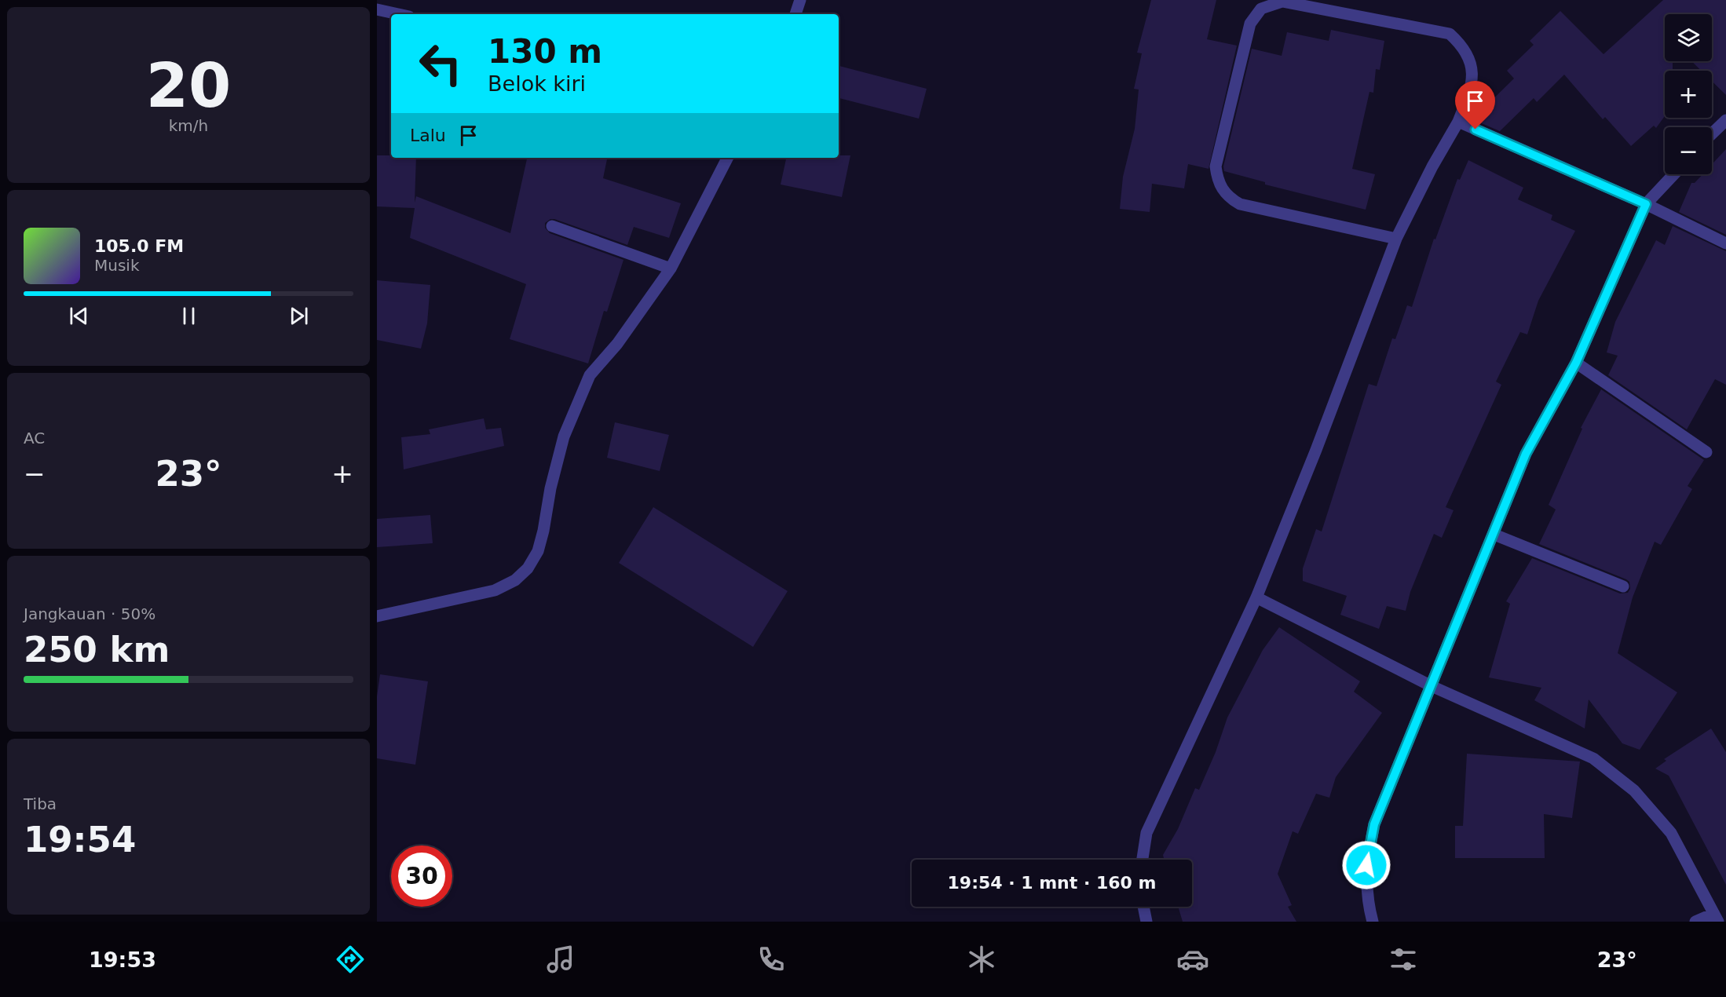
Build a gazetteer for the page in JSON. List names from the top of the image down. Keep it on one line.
{"page":{"tile":[["20","km/h"],"AC",["Jangkauan · 50%","250 km"],["Tiba","19:54"]],"map_buttons":["+","−"],"turn":["130 m","Belok kiri"],"then":"Lalu","song":["105.0 FM","Musik"],"heat":["−","23°","+"],"limit":"30","trip":"19:54 · 1 mnt · 160 m","tabs":["19:53","23°"]}}
